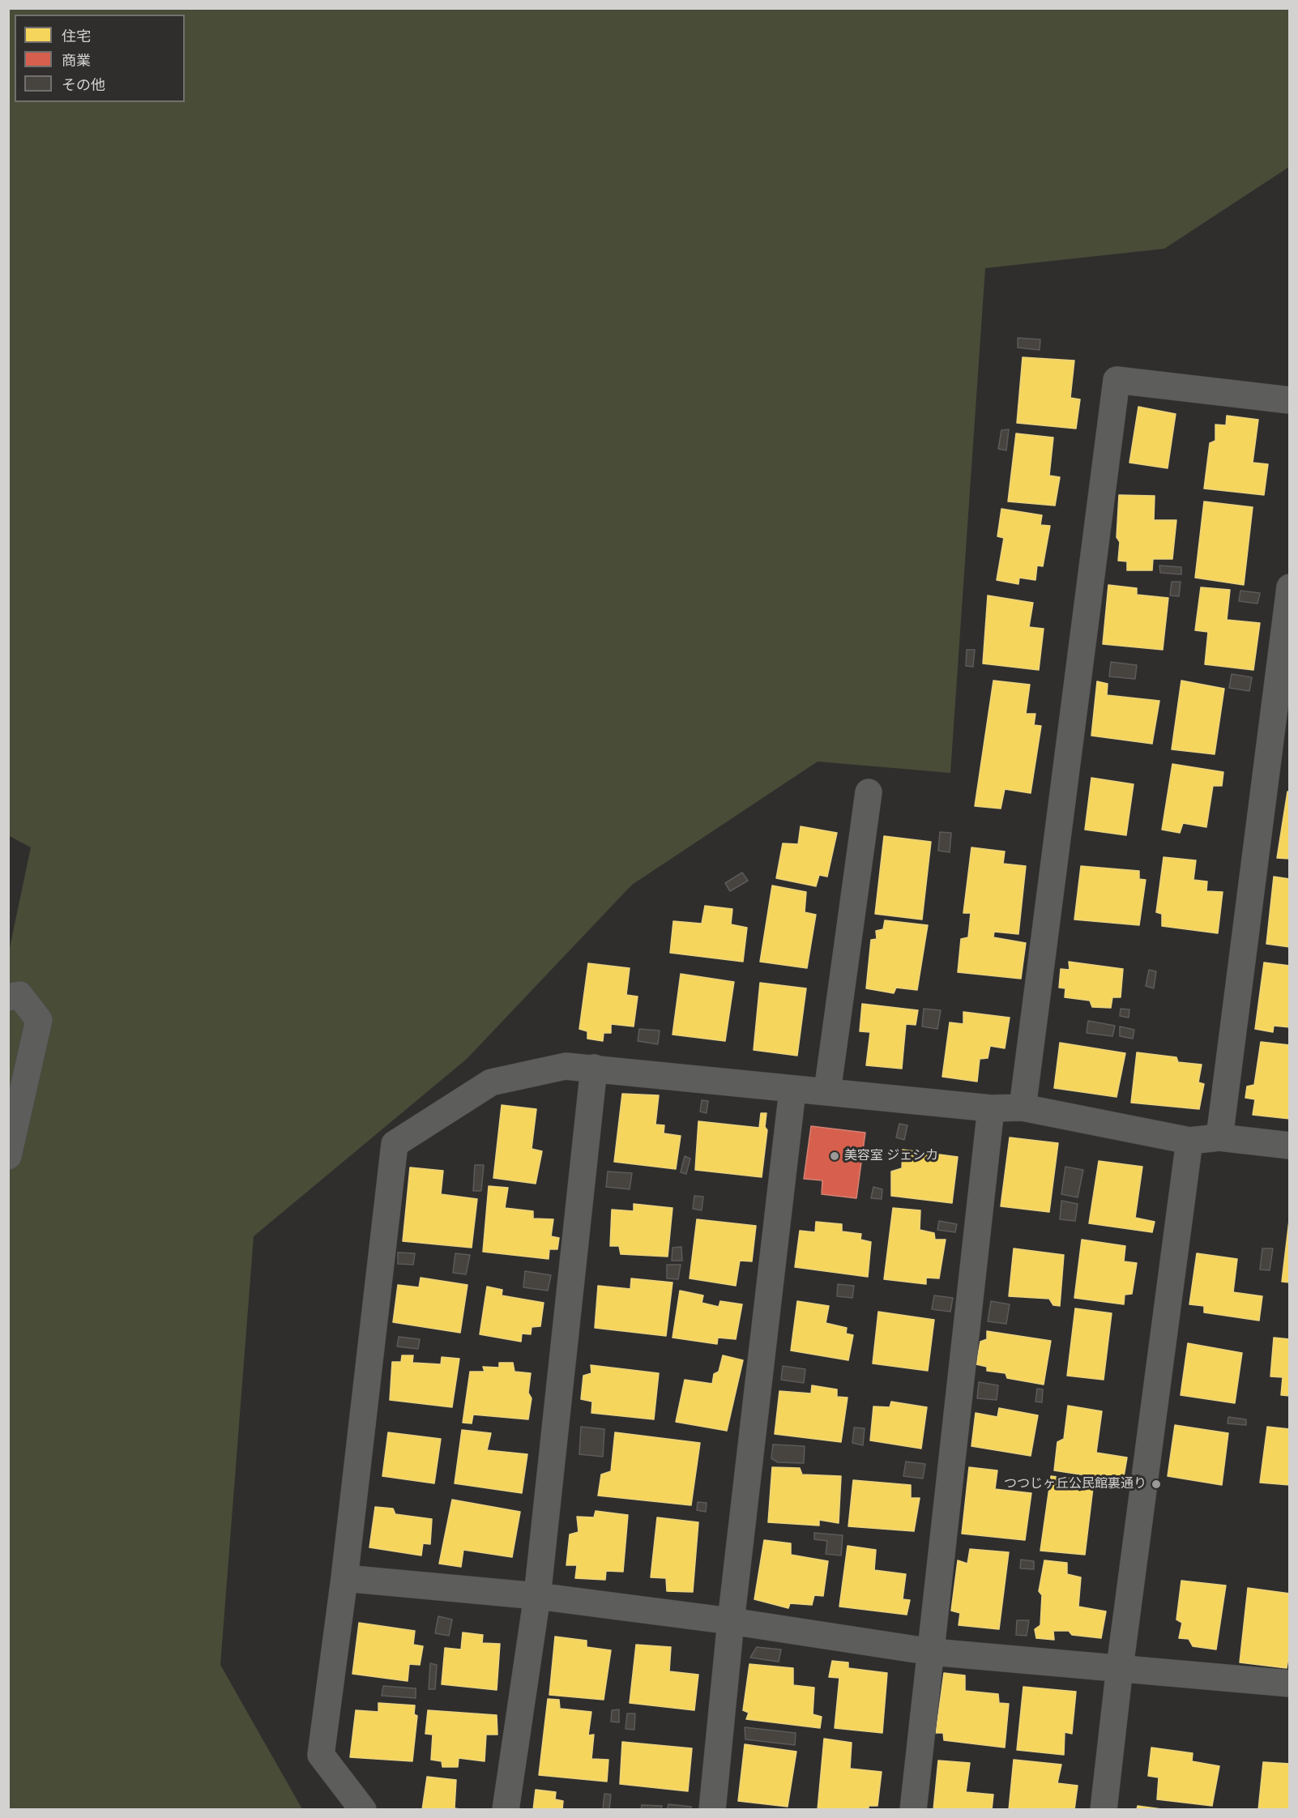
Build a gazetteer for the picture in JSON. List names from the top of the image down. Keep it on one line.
{"places":["美容室 ジェシカ","つつじヶ丘公民館裏通り"],"legend":["住宅","商業","その他"]}
